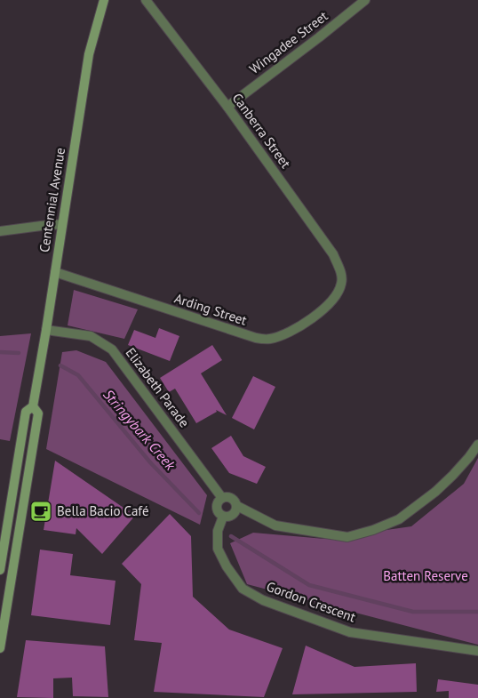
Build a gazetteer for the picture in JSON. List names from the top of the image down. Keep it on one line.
{"streets":{"main road":["Centennial Avenue"],"street":["Wingadee Street","Canberra Street","Arding Street","Elizabeth Parade","Gordon Crescent"]},"crossings":[["Wingadee Street","Canberra Street"],["Canberra Street","Arding Street"],["Centennial Avenue","Arding Street"],["Centennial Avenue","Elizabeth Parade"],["Elizabeth Parade","Gordon Crescent"]],"water":["Stringybark Creek"],"parks":["Batten Reserve"],"places":{"cafe":["Bella Bacio Café"]}}
